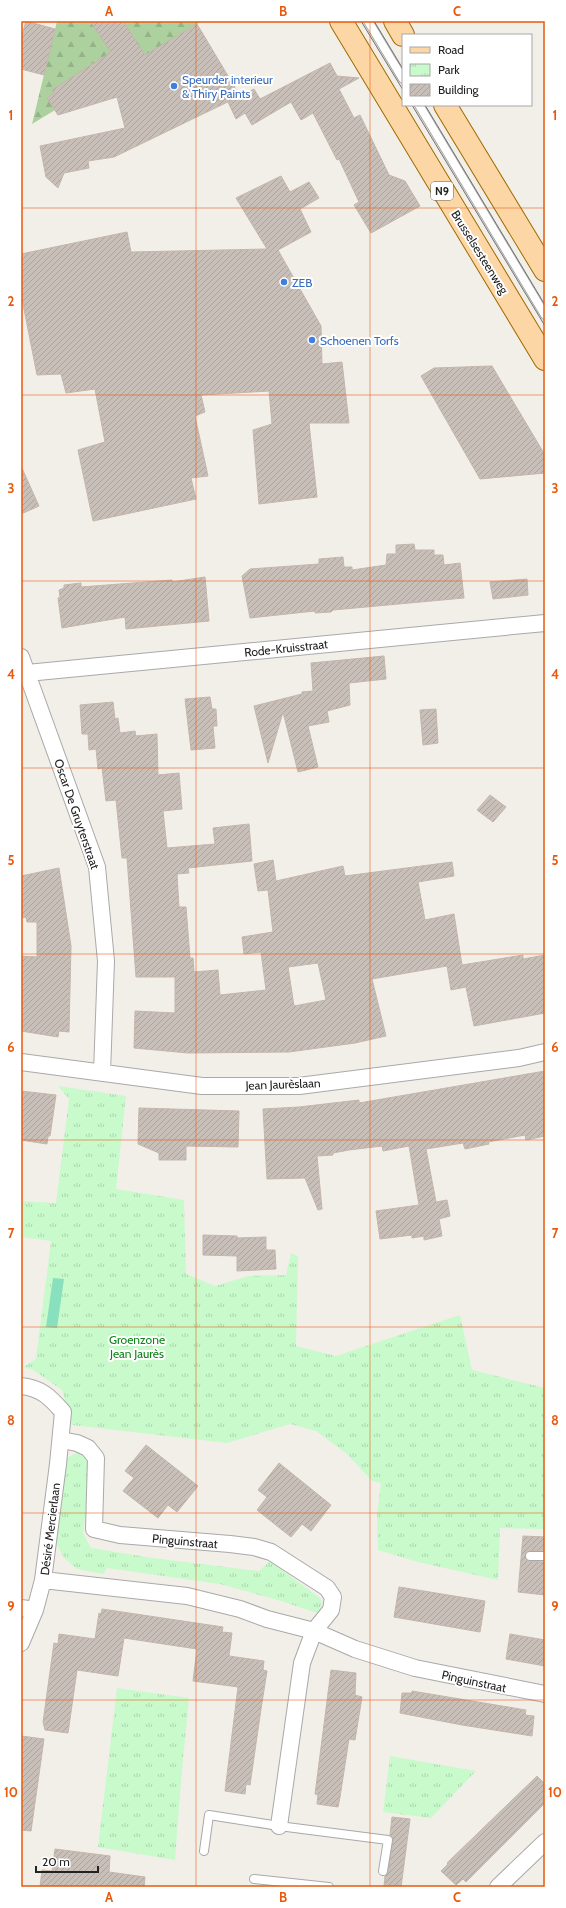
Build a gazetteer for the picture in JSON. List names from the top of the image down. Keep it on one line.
{"streets":{"main road":["N9","Brusselsesteenweg"],"street":["Rode-Kruisstraat","Oscar De Gruyterstraat","Jean Jaurèslaan","Désiré Mercierlaan","Pinguinstraat"]},"crossings":[["Rode-Kruisstraat","Oscar De Gruyterstraat"],["Oscar De Gruyterstraat","Jean Jaurèslaan"],["Désiré Mercierlaan","Pinguinstraat"]],"parks":["Groenzone Jean Jaurès"],"places":["Speurder interieur & Thiry Paints","ZEB","Schoenen Torfs"],"legend":["Road","Park","Building"],"scale_bar":"20 m","grid":{"columns":["A","B","C"],"rows":["1","2","3","4","5","6","7","8","9","10"]}}
